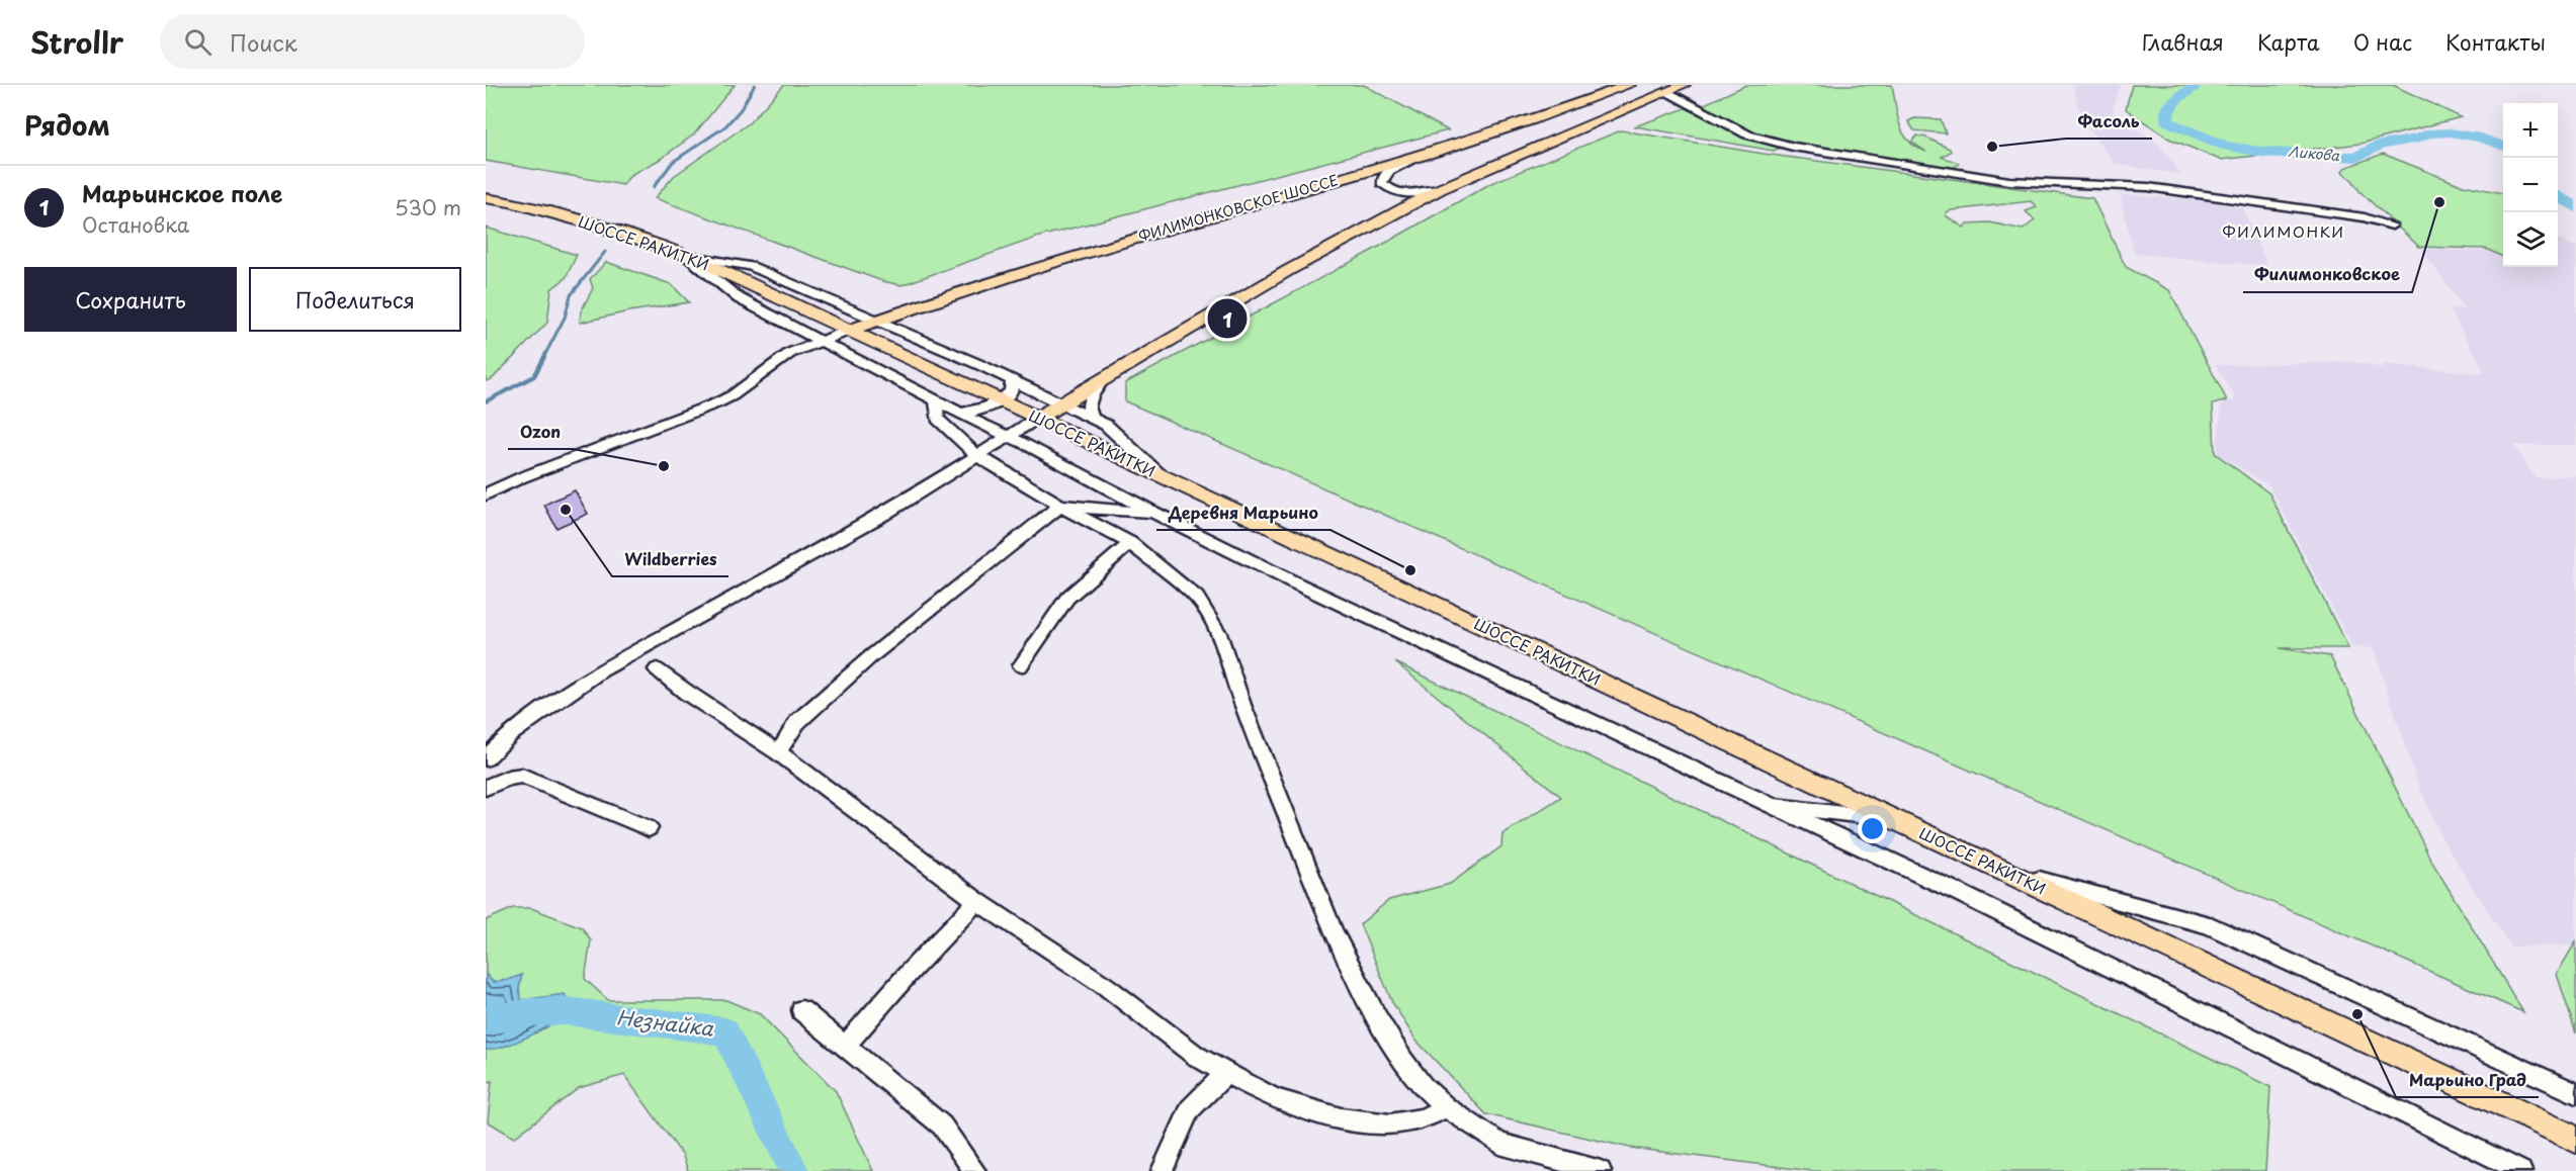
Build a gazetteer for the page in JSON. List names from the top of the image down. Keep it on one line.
{"streets":{"main road":["ФИЛИМОНКОВСКОЕ ШОССЕ","ШОССЕ РАКИТКИ"]},"crossings":[["ФИЛИМОНКОВСКОЕ ШОССЕ","ШОССЕ РАКИТКИ"]],"districts":["ФИЛИМОНКИ"],"water":["Ликова","Незнайка"],"places":["Фасоль","Филимонковское","Ozon","Wildberries","Деревня Марьино","Марьино Град"],"page":{"header":"Strollr","search":"Поиск","nav":["Главная","Карта","О нас","Контакты"],"heading":"Рядом","map_buttons":["+","−"],"list":[{"mark":"1","name":"Марьинское поле","note":"Остановка","value":"530 m"}],"buttons":["Сохранить","Поделиться"],"pins":"1"}}
